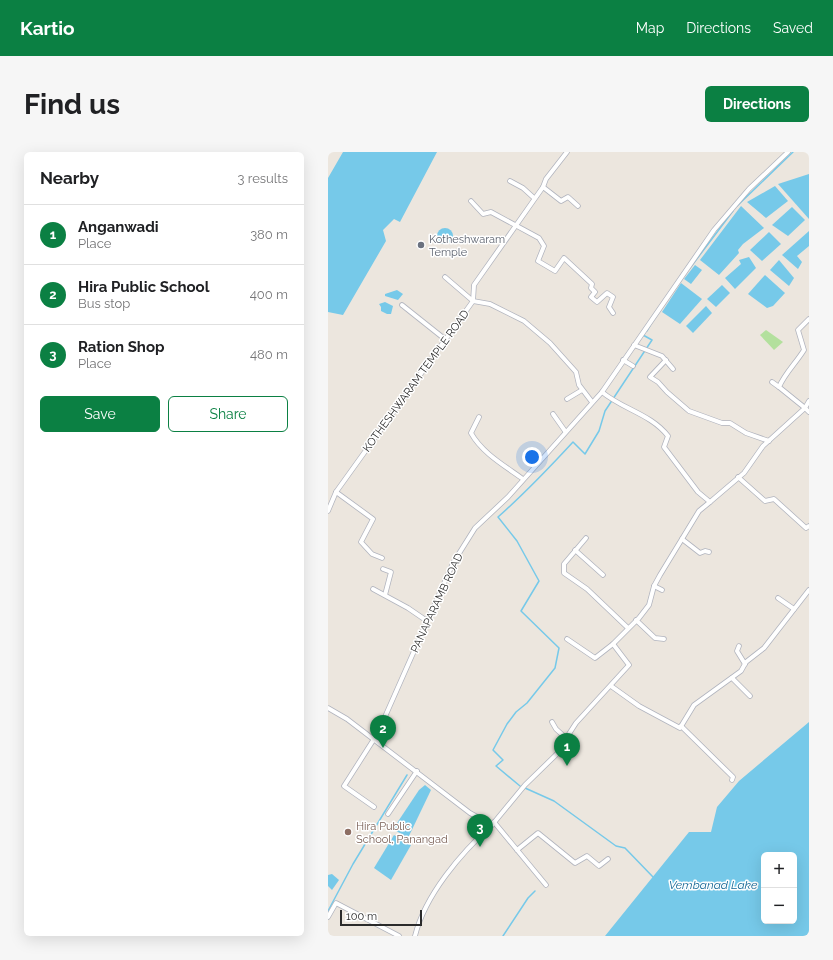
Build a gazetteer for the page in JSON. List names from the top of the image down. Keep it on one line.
{"streets":{"street":["KOTHESHWARAM TEMPLE ROAD","PANAPARAMB ROAD"]},"water":["Vembanad Lake"],"places":["Kotheshwaram Temple","Hira Public School, Panangad"],"scale_bar":"100 m","page":{"header":"Kartio","nav":["Map","Directions","Saved"],"buttons":["Directions",["Save","Share"]],"title":"Find us","heading":["Nearby","3 results"],"list":[{"mark":"1","name":"Anganwadi","note":"Place","value":"380 m"},{"mark":"2","name":"Hira Public School","note":"Bus stop","value":"400 m"},{"mark":"3","name":"Ration Shop","note":"Place","value":"480 m"}],"pins":["2","1","3"],"map_buttons":["+","−"],"scale":"100 m"}}
